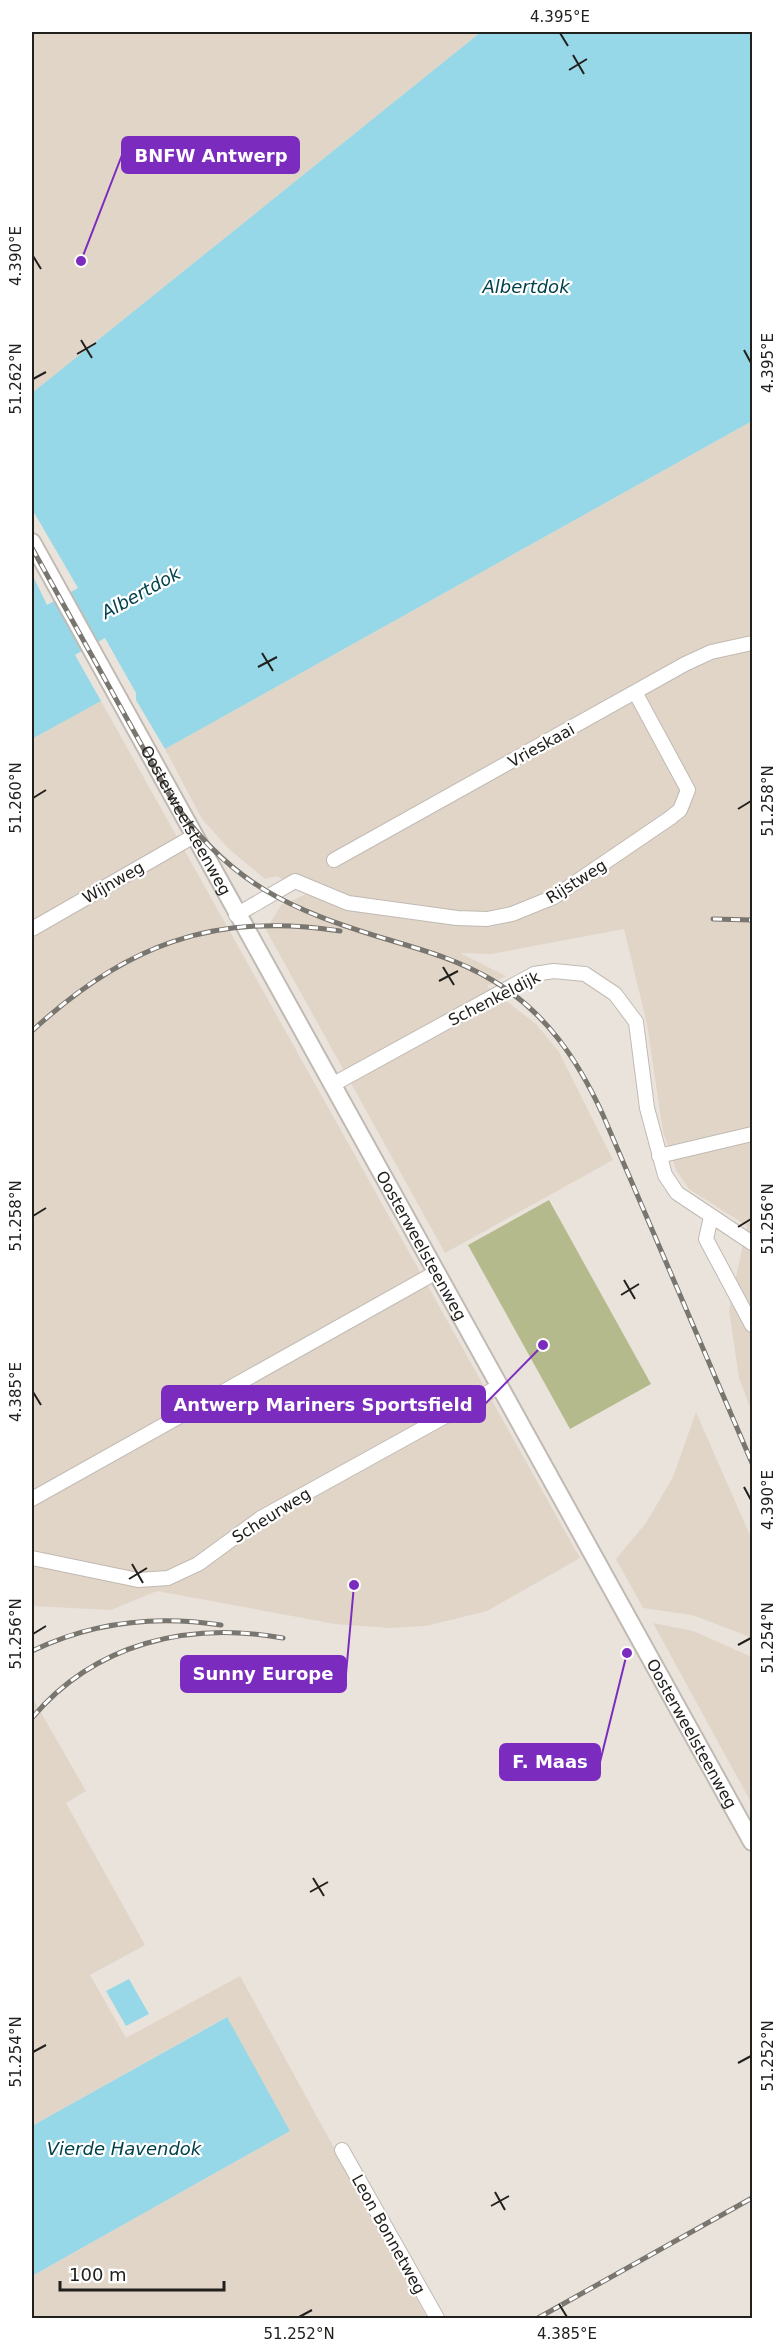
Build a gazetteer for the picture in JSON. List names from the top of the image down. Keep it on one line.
{"streets":{"main road":["Oosterweelsteenweg"],"street":["Vrieskaai","Rijstweg","Wijnweg","Schenkeldijk","Scheurweg","Leon Bonnetweg"]},"crossings":[["Vrieskaai","Rijstweg"],["Oosterweelsteenweg","Rijstweg"],["Oosterweelsteenweg","Wijnweg"],["Oosterweelsteenweg","Schenkeldijk"],["Oosterweelsteenweg","Scheurweg"]],"water":["Albertdok","Vierde Havendok"],"places":["BNFW Antwerp","Antwerp Mariners Sportsfield","Sunny Europe","F. Maas"],"scale_bar":"100 m","coordinates":["4.395°E","4.390°E","51.262°N","51.260°N","51.258°N","51.256°N","4.385°E","51.254°N","51.252°N"]}
